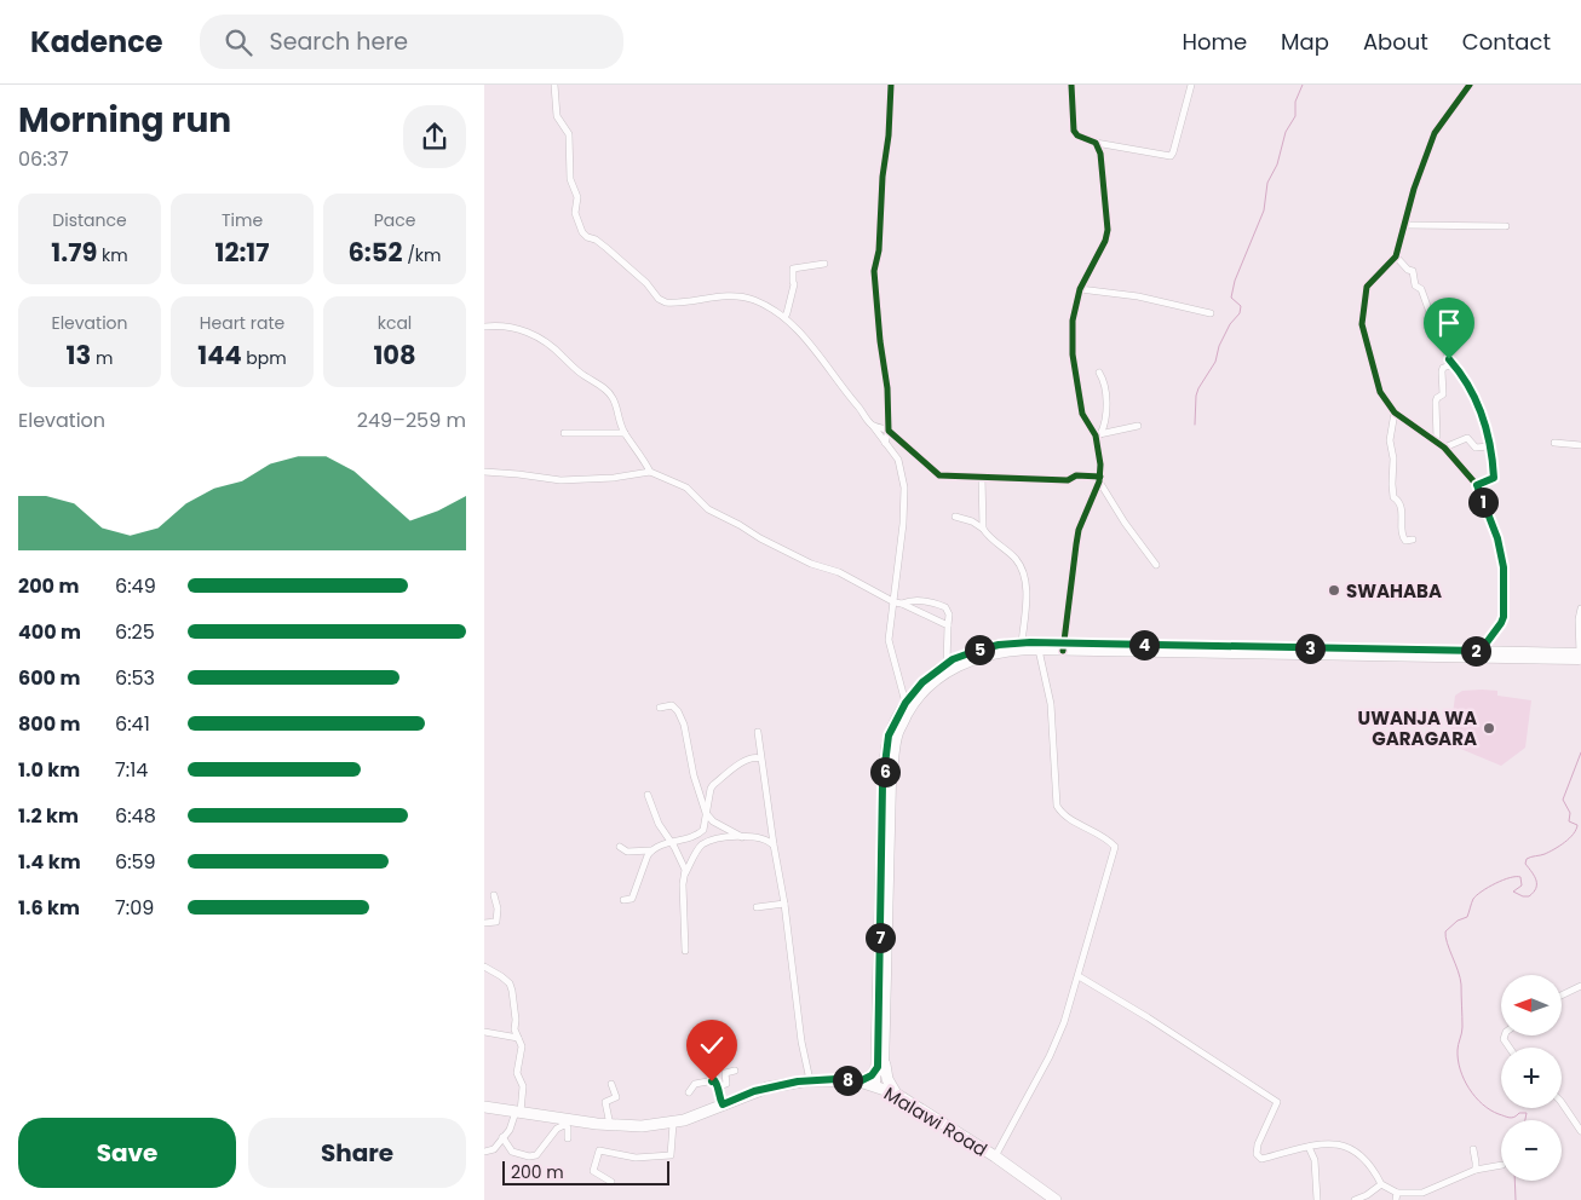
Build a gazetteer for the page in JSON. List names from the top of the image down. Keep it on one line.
{"streets":{"main road":["Malawi Road"]},"places":["SWAHABA","UWANJA WA GARAGARA"],"scale_bar":"200 m","north":"left","page":{"header":"Kadence","search":"Search here","nav":["Home","Map","About","Contact"],"heading":["Morning run","06:37"],"stats":[["Distance","1.79 km"],["Time","12:17"],["Pace","6:52 /km"],["Elevation","13 m"],["Heart rate","144 bpm"],["kcal","108"]],"chart":["Elevation","249–259 m"],"pins":["1","4","3","5","2","6","7","8"],"list":[{"name":"200 m","note":"6:49"},{"name":"400 m","note":"6:25"},{"name":"600 m","note":"6:53"},{"name":"800 m","note":"6:41"},{"name":"1.0 km","note":"7:14"},{"name":"1.2 km","note":"6:48"},{"name":"1.4 km","note":"6:59"},{"name":"1.6 km","note":"7:09"}],"map_buttons":["+","−"],"buttons":["Save","Share"],"scale":"200 m"}}
